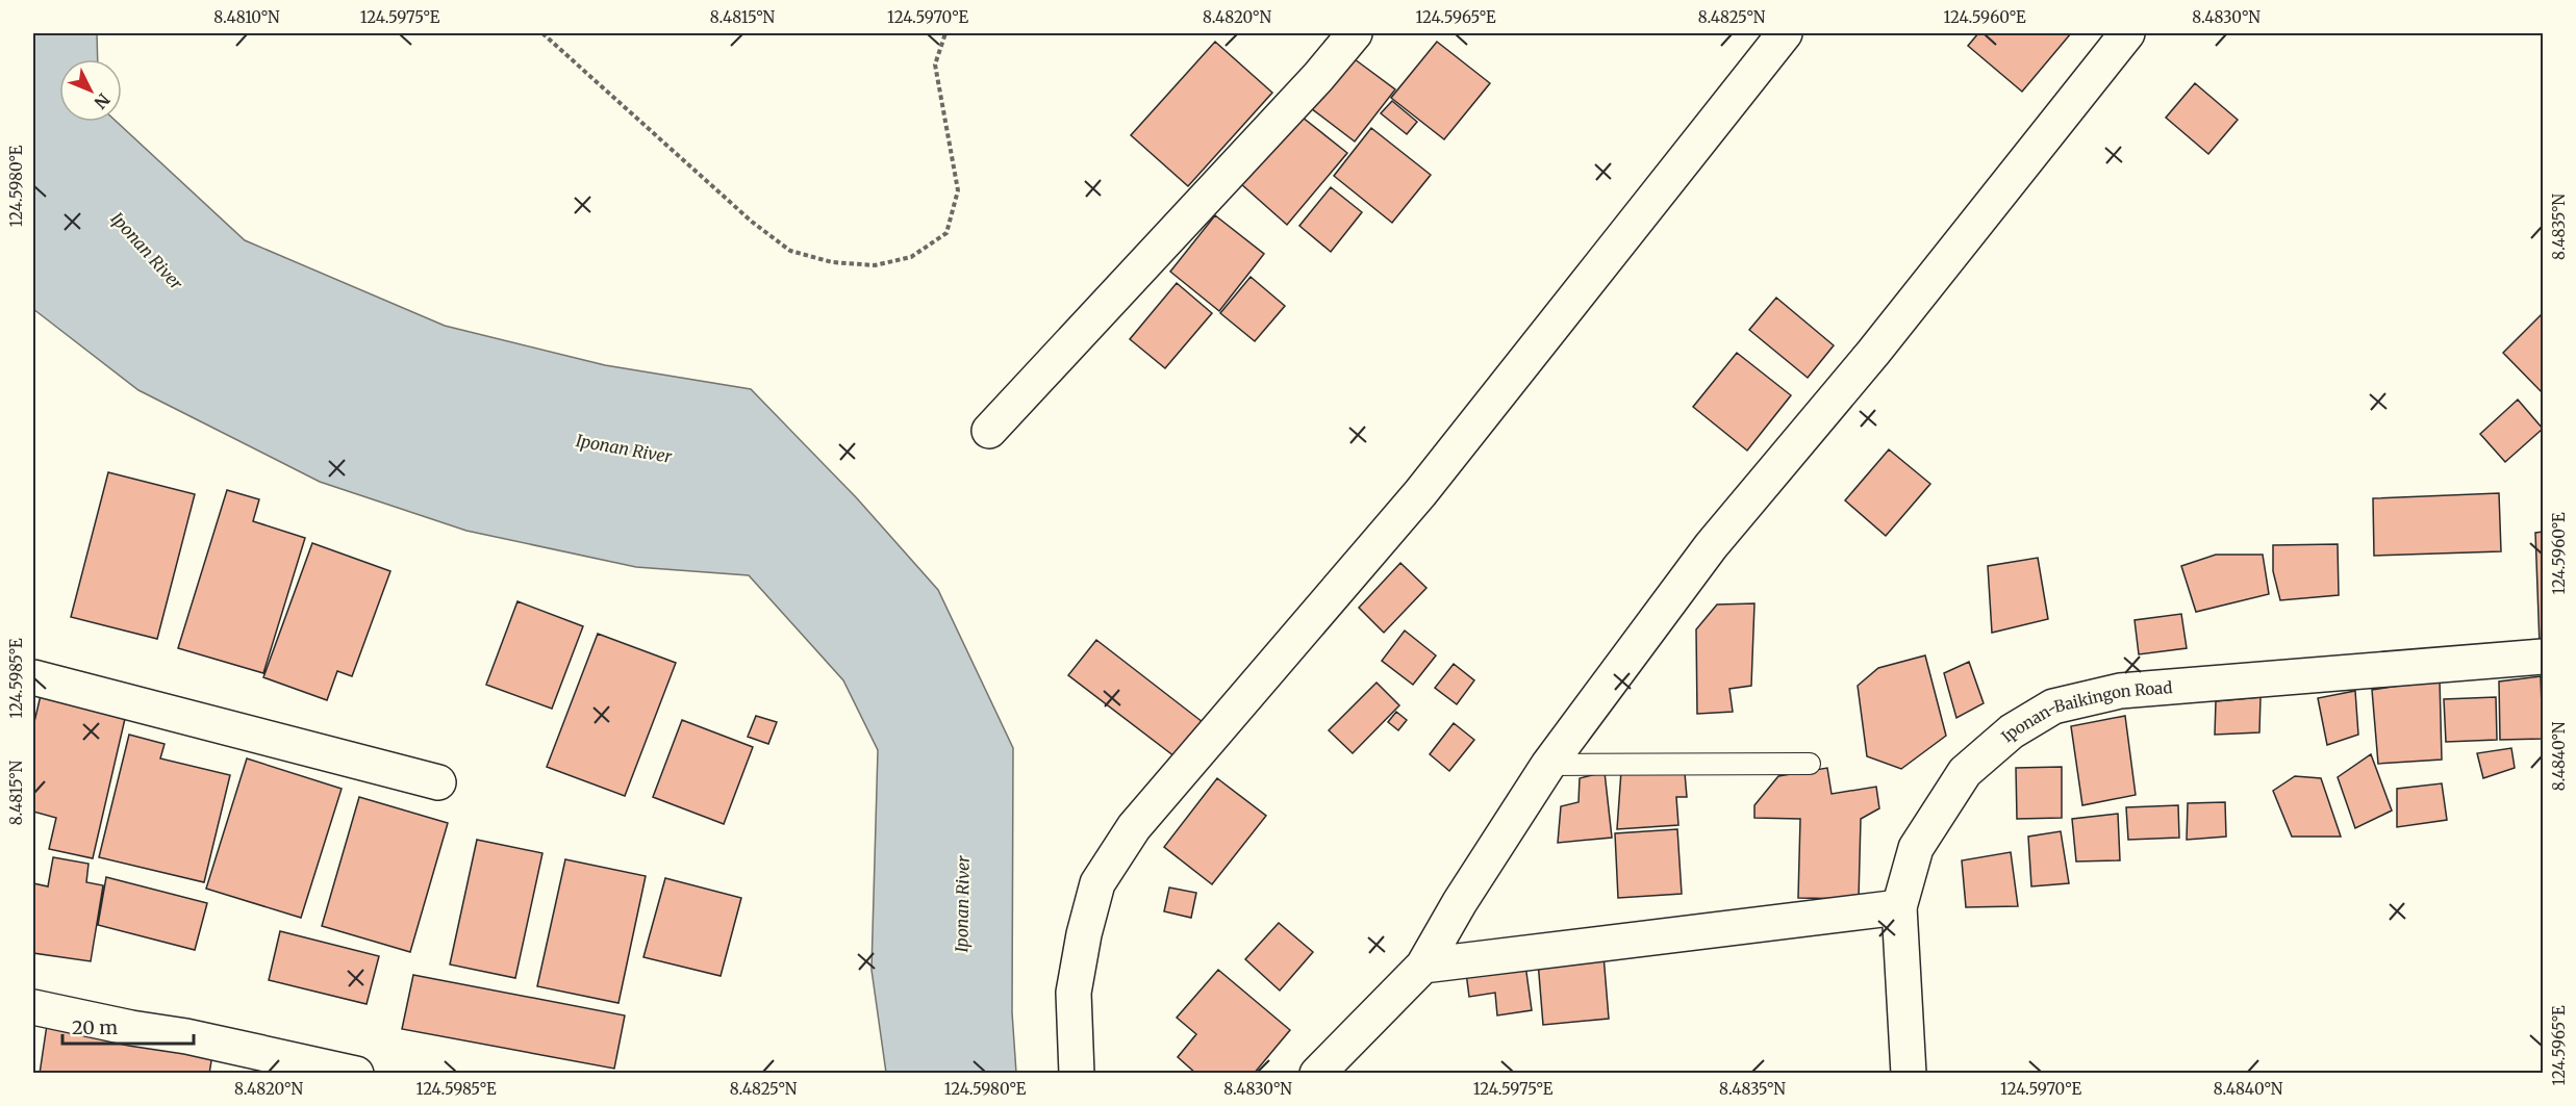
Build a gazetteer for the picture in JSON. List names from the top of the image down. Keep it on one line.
{"streets":{"street":["Iponan-Baikingon Road"]},"water":["Iponan River"],"scale_bar":"20 m","north":"bottom right","coordinates":["8.4810°N","124.5975°E","8.4815°N","124.5970°E","8.4820°N","124.5965°E","8.4825°N","124.5960°E","8.4830°N","124.5980°E","8.4835°N","124.5985°E","8.4840°N"]}
